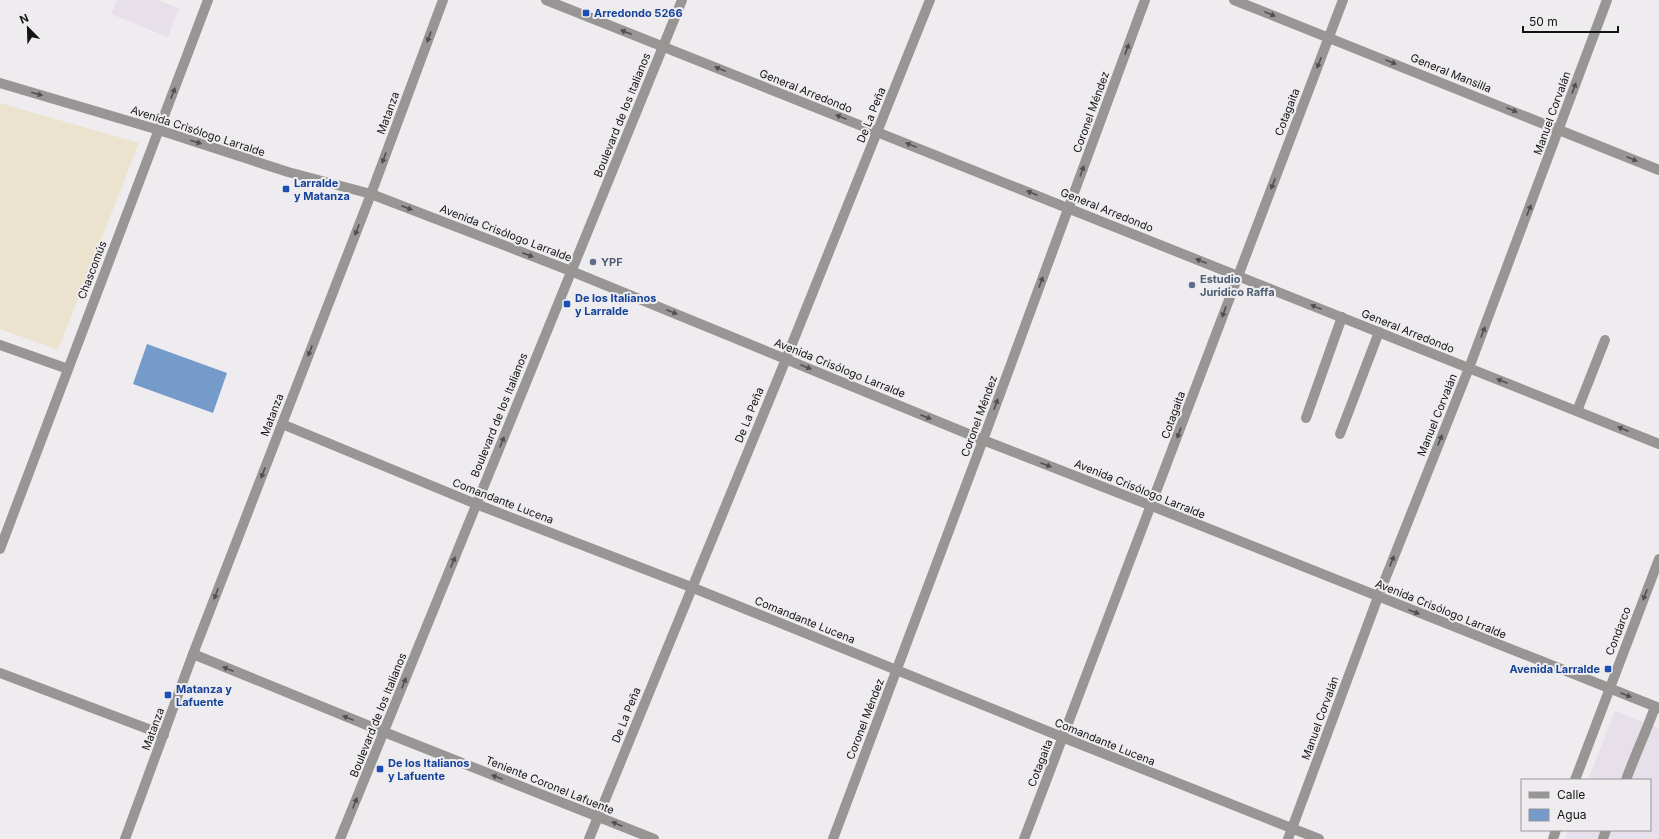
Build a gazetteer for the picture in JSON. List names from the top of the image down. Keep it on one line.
{"streets":{"street":["General Mansilla","General Arredondo","Coronel Méndez","Cotagaita","Matanza","Manuel Corvalán","Boulevard de los Italianos","De La Peña","Avenida Crisólogo Larralde","Chascomús","Comandante Lucena","Condarco","Teniente Coronel Lafuente"]},"crossings":[["General Mansilla","Cotagaita"],["General Mansilla","Manuel Corvalán"],["General Arredondo","Coronel Méndez"],["General Arredondo","Cotagaita"],["General Arredondo","Manuel Corvalán"],["General Arredondo","Boulevard de los Italianos"],["General Arredondo","De La Peña"],["Coronel Méndez","Avenida Crisólogo Larralde"],["Coronel Méndez","Comandante Lucena"],["Cotagaita","Avenida Crisólogo Larralde"],["Cotagaita","Comandante Lucena"],["Matanza","Avenida Crisólogo Larralde"],["Matanza","Comandante Lucena"],["Matanza","Teniente Coronel Lafuente"],["Manuel Corvalán","Avenida Crisólogo Larralde"],["Manuel Corvalán","Comandante Lucena"],["Boulevard de los Italianos","Avenida Crisólogo Larralde"],["Boulevard de los Italianos","Comandante Lucena"],["Boulevard de los Italianos","Teniente Coronel Lafuente"],["De La Peña","Avenida Crisólogo Larralde"],["De La Peña","Comandante Lucena"],["De La Peña","Teniente Coronel Lafuente"],["Avenida Crisólogo Larralde","Chascomús"],["Avenida Crisólogo Larralde","Condarco"]],"one_way":["General Mansilla","General Arredondo","Coronel Méndez","Cotagaita","Matanza","Manuel Corvalán","Boulevard de los Italianos","Avenida Crisólogo Larralde","Condarco","Teniente Coronel Lafuente"],"places":{"transit":["Arredondo 5266","Larralde y Matanza","De los Italianos y Larralde","Avenida Larralde","Matanza y Lafuente","De los Italianos y Lafuente"],"other":["YPF","Estudio Juridico Raffa"]},"legend":["Calle","Agua"],"scale_bar":"50 m","north":"top left"}
